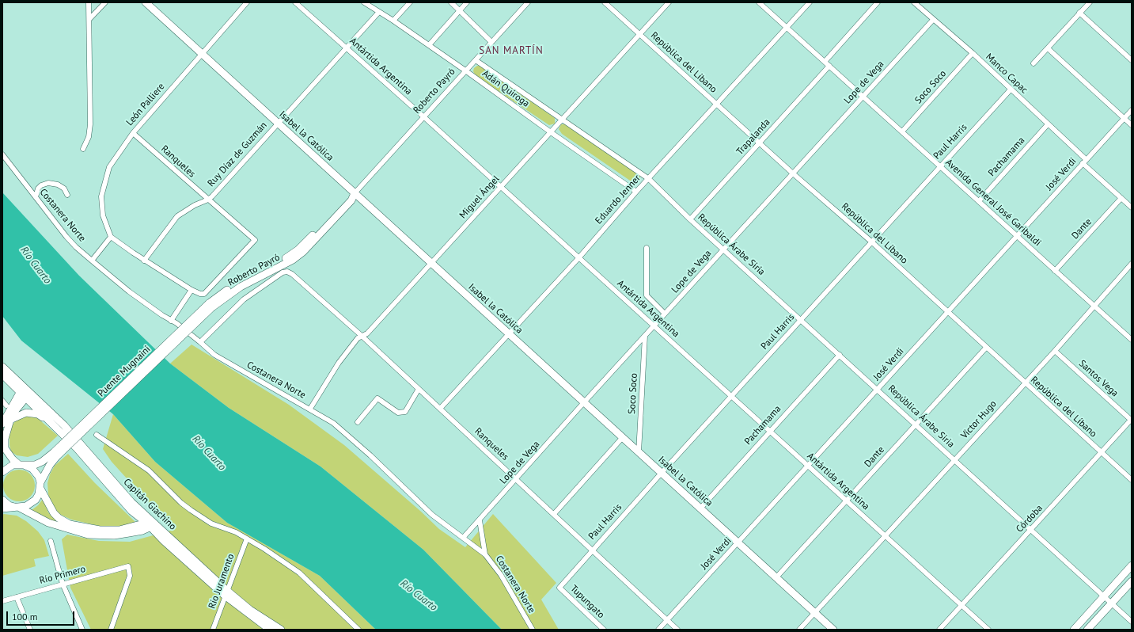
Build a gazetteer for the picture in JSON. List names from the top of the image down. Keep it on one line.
{"streets":{"main road":["Roberto Payró","Isabel la Católica","Puente Mugnaini","Capitán Giachino"],"street":["República del Líbano","Antártida Argentina","Manco Capac","Lope de Vega","Soco Soco","Adán Quiroga","León Palliere","Trapalanda","Paul Harris","Ruy Díaz de Guzmán","Pachamama","Ranqueles","José Verdi","Miguel Ángel","Eduardo Jenner","Avenida General José Garibaldi","Costanera Norte","Dante","República Árabe Siria","Santos Vega","Víctor Hugo","Córdoba","Río Primero","Río Juramento","Tupungato"]},"crossings":[["República del Líbano","Lope de Vega"],["República del Líbano","Trapalanda"],["República del Líbano","Paul Harris"],["República del Líbano","José Verdi"],["República del Líbano","Miguel Ángel"],["República del Líbano","Eduardo Jenner"],["República del Líbano","Dante"],["República del Líbano","Víctor Hugo"],["República del Líbano","Córdoba"],["Antártida Argentina","Lope de Vega"],["Antártida Argentina","Roberto Payró"],["Antártida Argentina","Paul Harris"],["Antártida Argentina","Ruy Díaz de Guzmán"],["Antártida Argentina","Pachamama"],["Antártida Argentina","José Verdi"],["Antártida Argentina","Miguel Ángel"],["Antártida Argentina","Eduardo Jenner"],["Antártida Argentina","Dante"],["Antártida Argentina","Víctor Hugo"],["Antártida Argentina","Córdoba"],["Manco Capac","Lope de Vega"],["Manco Capac","Soco Soco"],["Manco Capac","Paul Harris"],["Manco Capac","Pachamama"],["Manco Capac","José Verdi"],["Manco Capac","Dante"],["Lope de Vega","Soco Soco"],["Lope de Vega","Isabel la Católica"],["Lope de Vega","Ranqueles"],["Lope de Vega","Avenida General José Garibaldi"],["Lope de Vega","Costanera Norte"],["Lope de Vega","República Árabe Siria"],["Soco Soco","Isabel la Católica"],["Soco Soco","Avenida General José Garibaldi"],["Adán Quiroga","Roberto Payró"],["Adán Quiroga","Ruy Díaz de Guzmán"],["Adán Quiroga","Miguel Ángel"],["Adán Quiroga","Eduardo Jenner"],["Adán Quiroga","República Árabe Siria"],["Roberto Payró","Isabel la Católica"],["Roberto Payró","Puente Mugnaini"],["León Palliere","Isabel la Católica"],["León Palliere","Ranqueles"],["Isabel la Católica","Paul Harris"],["Isabel la Católica","Ruy Díaz de Guzmán"],["Isabel la Católica","Pachamama"],["Isabel la Católica","José Verdi"],["Isabel la Católica","Miguel Ángel"],["Isabel la Católica","Eduardo Jenner"],["Isabel la Católica","Dante"],["Isabel la Católica","Víctor Hugo"],["Trapalanda","Avenida General José Garibaldi"],["Trapalanda","República Árabe Siria"],["Paul Harris","Ranqueles"],["Paul Harris","Avenida General José Garibaldi"],["Paul Harris","República Árabe Siria"],["Paul Harris","Tupungato"],["Ruy Díaz de Guzmán","Ranqueles"],["Pachamama","Avenida General José Garibaldi"],["Pachamama","República Árabe Siria"],["Ranqueles","José Verdi"],["Ranqueles","Miguel Ángel"],["Ranqueles","Eduardo Jenner"],["Ranqueles","Costanera Norte"],["José Verdi","Avenida General José Garibaldi"],["José Verdi","República Árabe Siria"],["Miguel Ángel","Costanera Norte"],["Eduardo Jenner","Avenida General José Garibaldi"],["Eduardo Jenner","República Árabe Siria"],["Avenida General José Garibaldi","Dante"],["Avenida General José Garibaldi","Víctor Hugo"],["Dante","República Árabe Siria"],["República Árabe Siria","Víctor Hugo"],["República Árabe Siria","Córdoba"],["Santos Vega","Víctor Hugo"],["Santos Vega","Córdoba"],["Capitán Giachino","Río Juramento"]],"districts":["SAN MARTÍN"],"water":["Río Cuarto"],"scale_bar":"100 m"}
